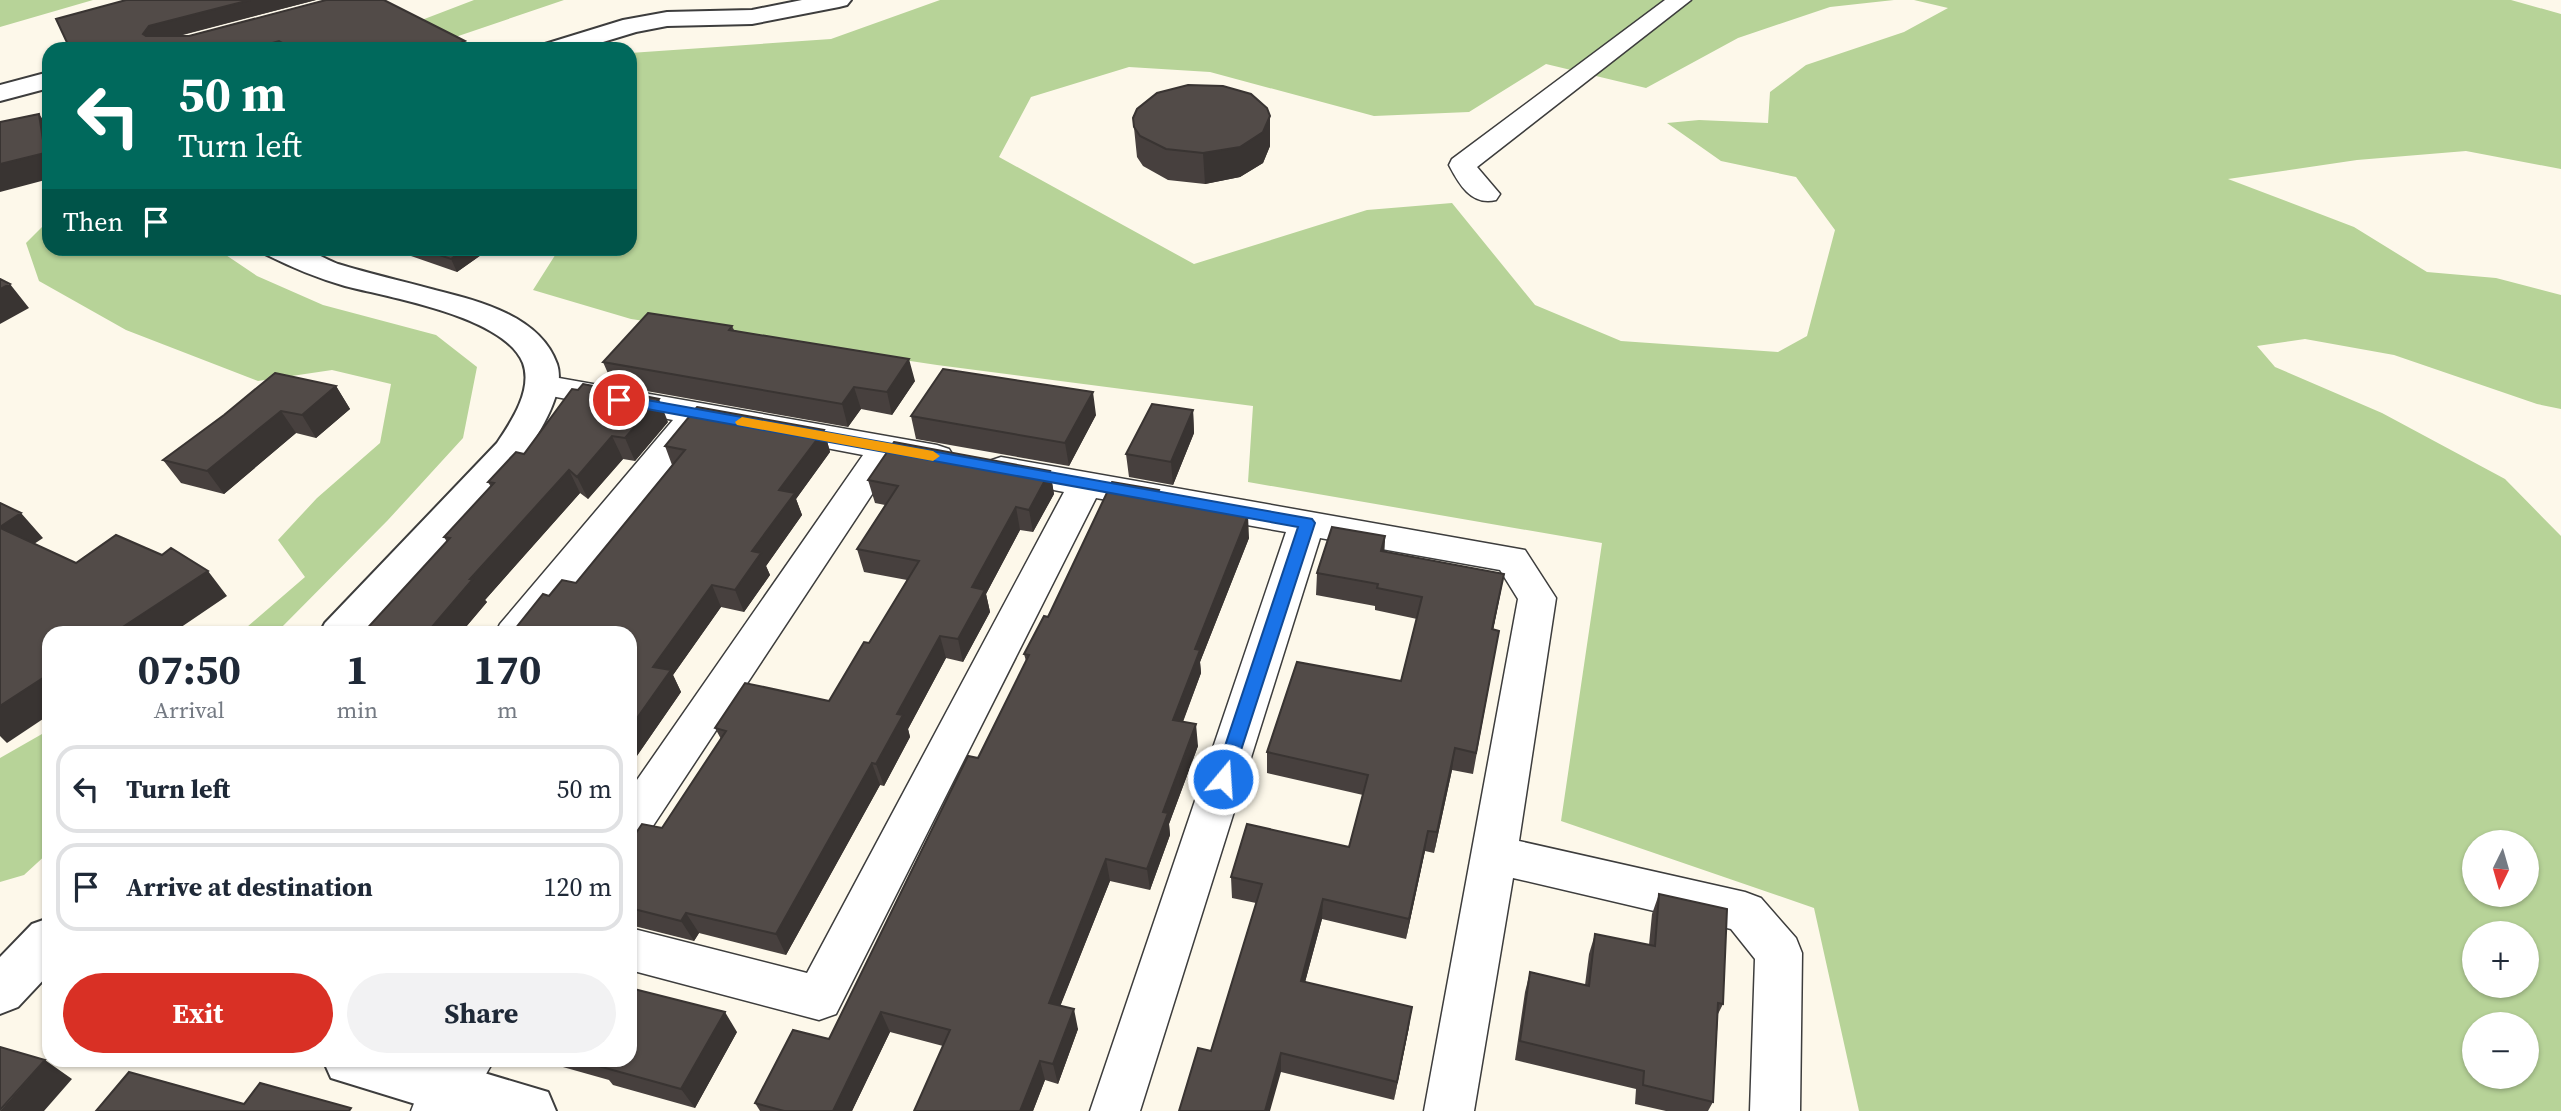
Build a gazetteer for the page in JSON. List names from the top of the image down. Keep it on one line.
{"north":"bottom","page":{"turn":["50 m","Turn left"],"then":"Then","eta":["07:50","Arrival","1","min","170","m"],"list":[{"name":"Turn left","value":"50 m"},{"name":"Arrive at destination","value":"120 m"}],"map_buttons":["+","−"],"buttons":["Exit","Share"]}}
